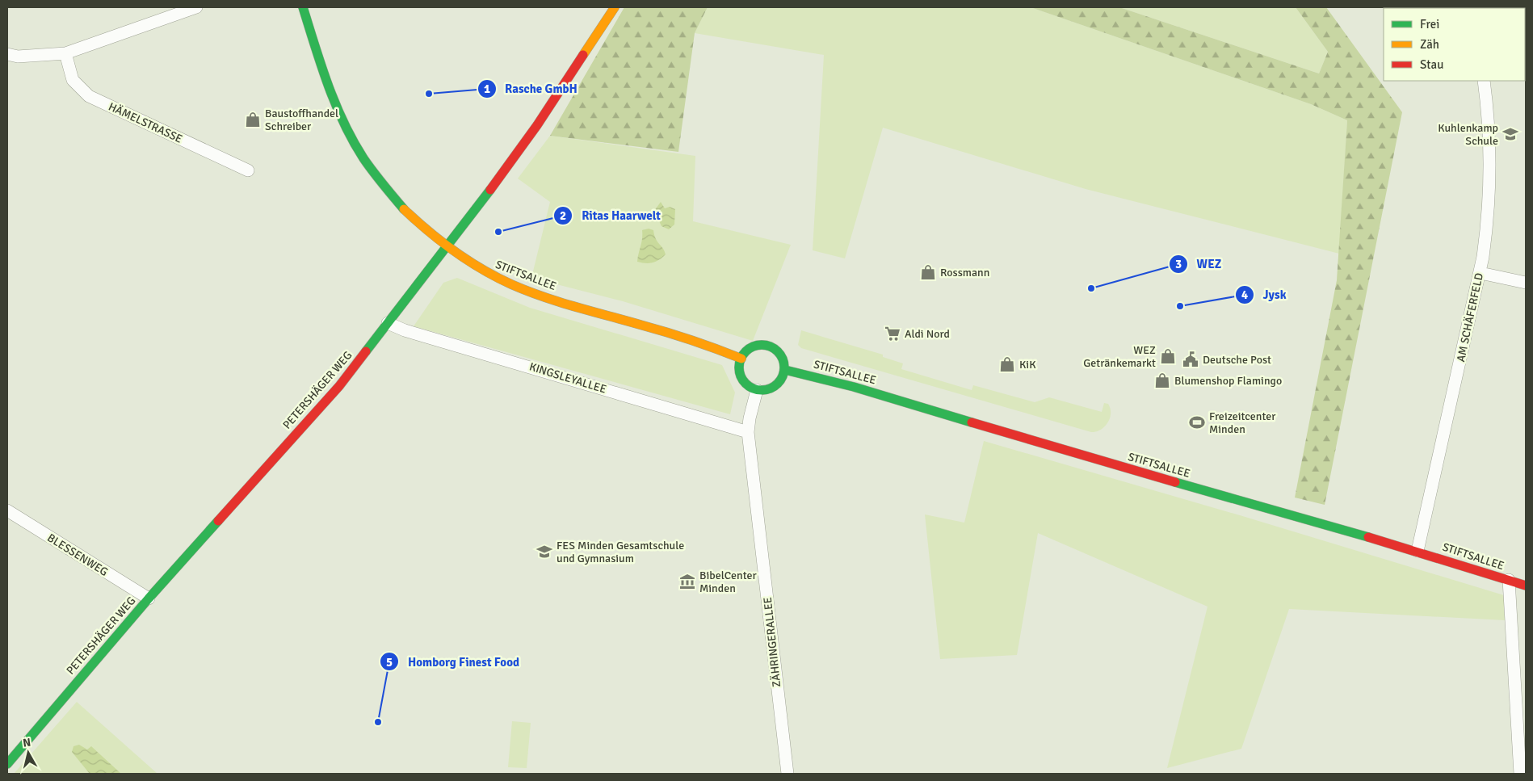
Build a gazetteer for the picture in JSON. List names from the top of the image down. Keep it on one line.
{"streets":{"main road":["STIFTSALLEE","PETERSHÄGER WEG"],"street":["HÄMELSTRASSE","AM SCHÄFERFELD","KINGSLEYALLEE","BLESSENWEG","ZÄHRINGERALLEE"]},"crossings":[["STIFTSALLEE","AM SCHÄFERFELD"],["STIFTSALLEE","PETERSHÄGER WEG"],["STIFTSALLEE","ZÄHRINGERALLEE"],["KINGSLEYALLEE","PETERSHÄGER WEG"],["KINGSLEYALLEE","ZÄHRINGERALLEE"],["PETERSHÄGER WEG","BLESSENWEG"]],"places":{"other":["Rasche GmbH","Ritas Haarwelt","WEZ","Jysk","Homborg Finest Food"],"shop":["Baustoffhandel Schreiber","Rossmann","WEZ Getränkemarkt","KiK","Blumenshop Flamingo"],"school or university":["Kuhlenkamp Schule","FES Minden Gesamtschule und Gymnasium"],"supermarket":["Aldi Nord"],"public building":["Deutsche Post"],"sports":["Freizeitcenter Minden"],"museum":["BibelCenter Minden"]},"legend":["Frei","Zäh","Stau"],"north":"top"}
